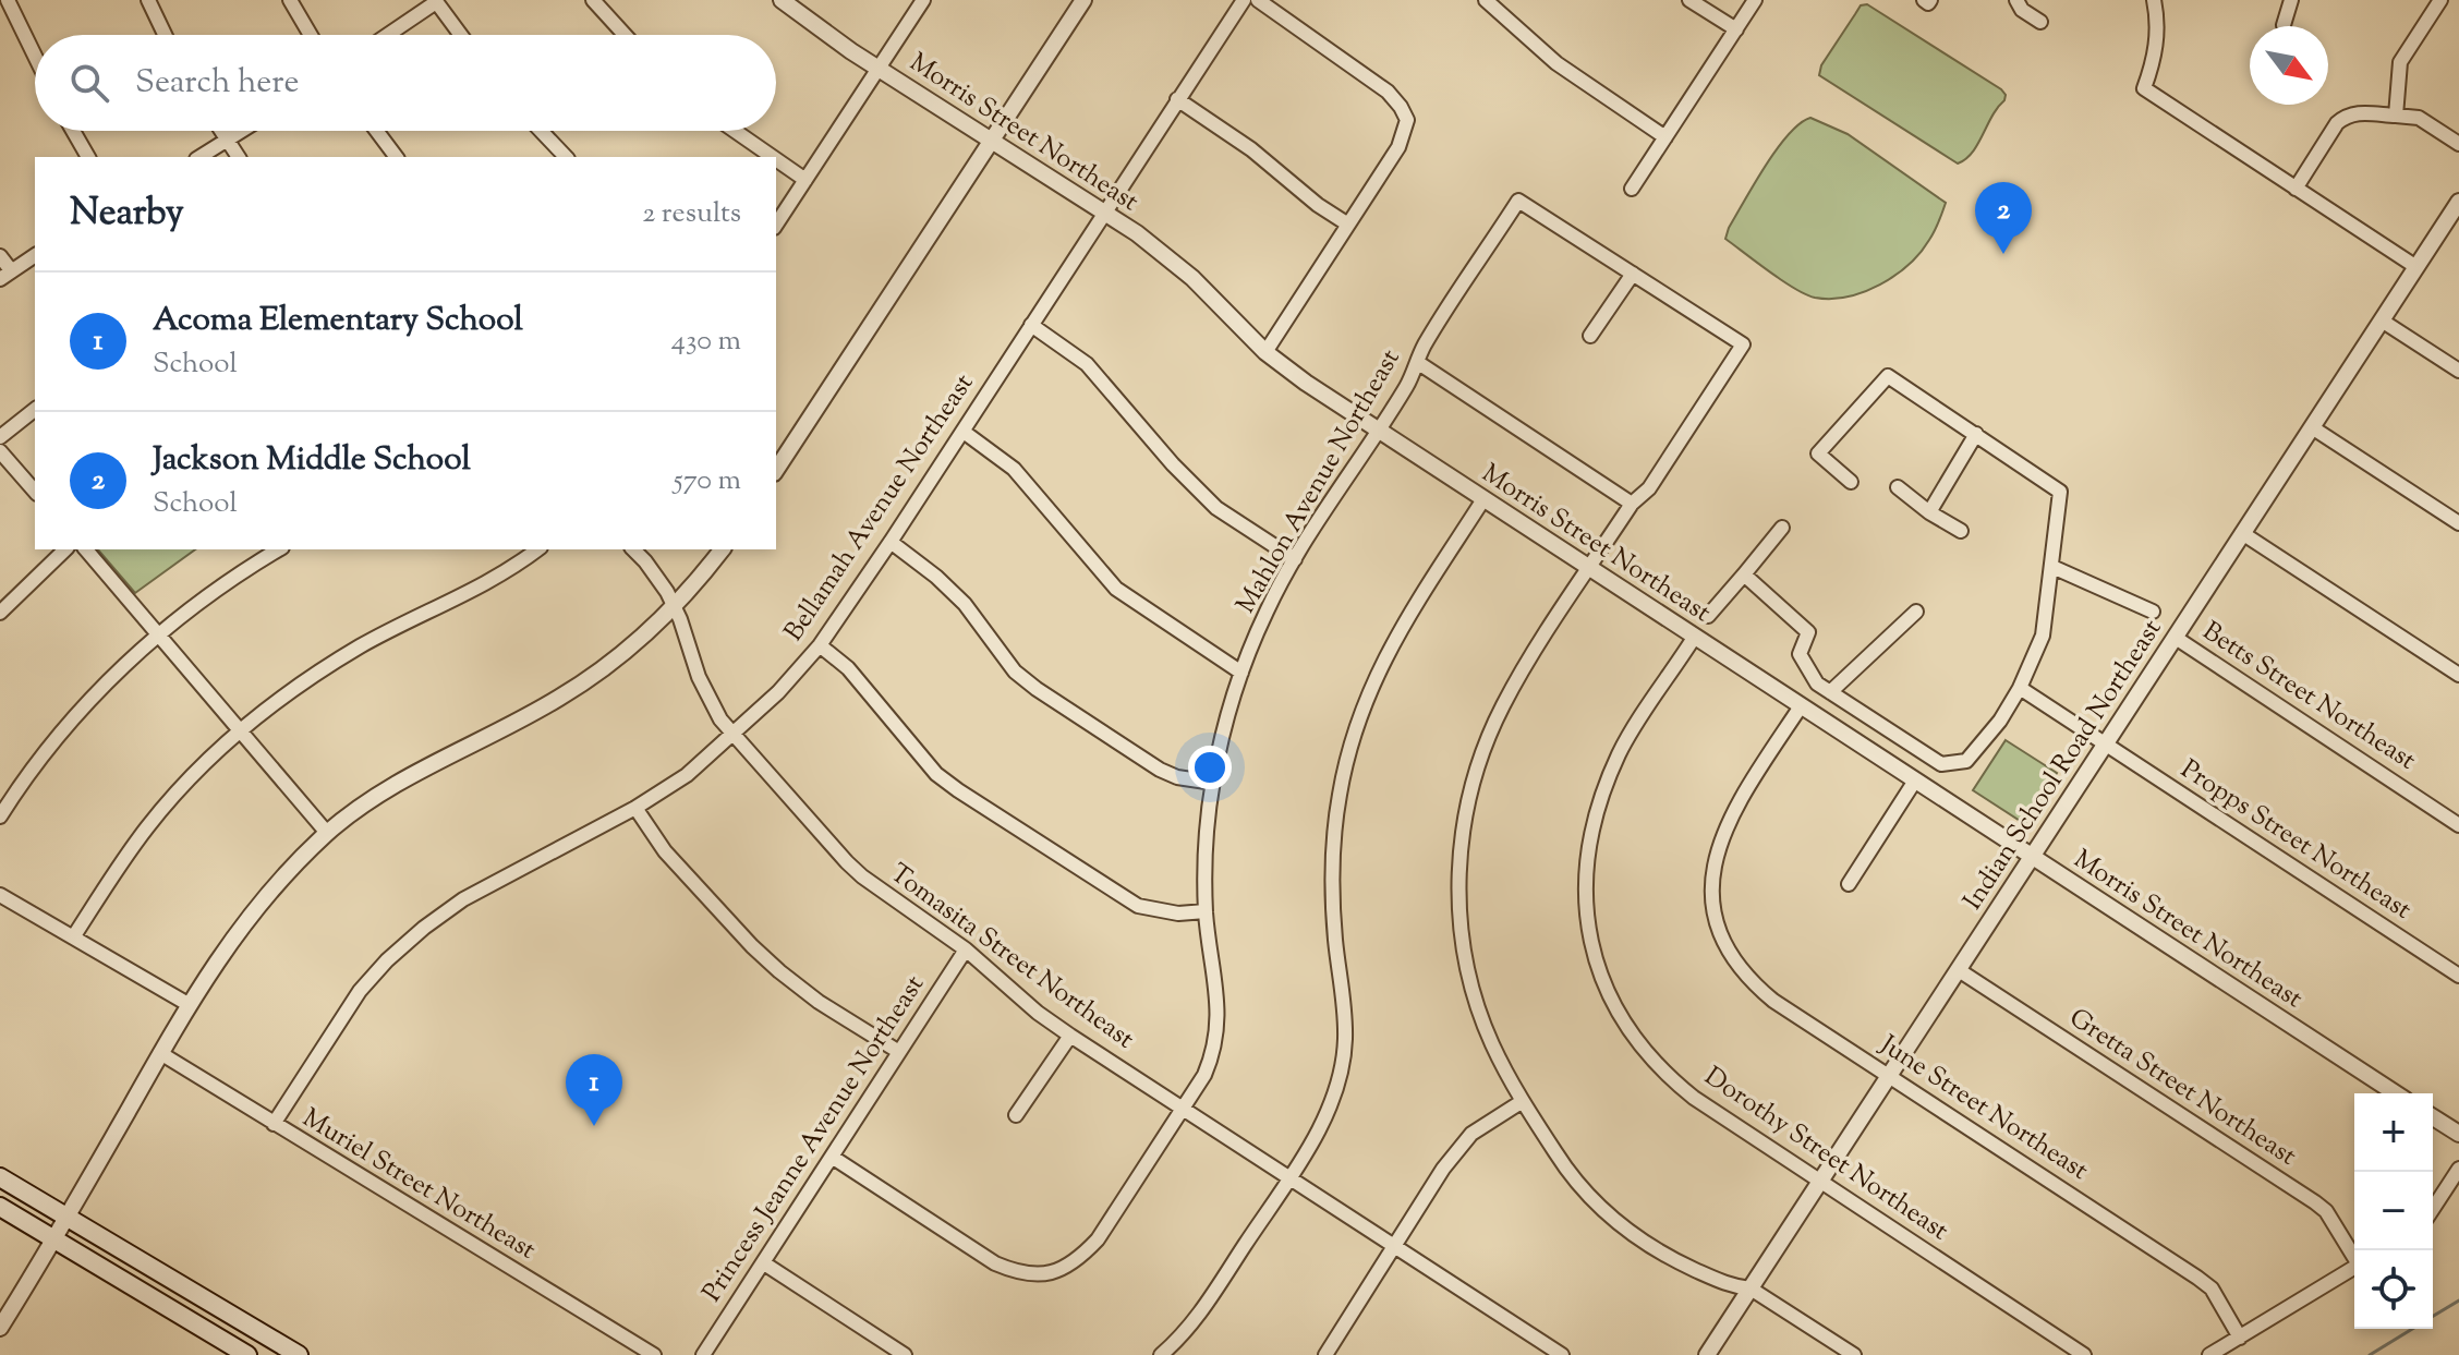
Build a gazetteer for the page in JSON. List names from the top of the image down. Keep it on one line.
{"streets":{"street":["Morris Street Northeast","Mahlon Avenue Northeast","Bellamah Avenue Northeast","Betts Street Northeast","Indian School Road Northeast","Propps Street Northeast","Tomasita Street Northeast","Gretta Street Northeast","June Street Northeast","Princess Jeanne Avenue Northeast","Dorothy Street Northeast","Muriel Street Northeast"]},"crossings":[["Morris Street Northeast","Mahlon Avenue Northeast"],["Morris Street Northeast","Bellamah Avenue Northeast"],["Morris Street Northeast","Indian School Road Northeast"],["Morris Street Northeast","June Street Northeast"],["Morris Street Northeast","Dorothy Street Northeast"],["Mahlon Avenue Northeast","Tomasita Street Northeast"],["Mahlon Avenue Northeast","Princess Jeanne Avenue Northeast"],["Bellamah Avenue Northeast","Tomasita Street Northeast"],["Bellamah Avenue Northeast","Muriel Street Northeast"],["Betts Street Northeast","Indian School Road Northeast"],["Indian School Road Northeast","Propps Street Northeast"],["Indian School Road Northeast","Gretta Street Northeast"],["Indian School Road Northeast","June Street Northeast"],["Indian School Road Northeast","Dorothy Street Northeast"],["Tomasita Street Northeast","Princess Jeanne Avenue Northeast"]],"north":"bottom right","page":{"search":"Search here","heading":["Nearby","2 results"],"pins":["2","1"],"list":[{"mark":"1","name":"Acoma Elementary School","note":"School","value":"430 m"},{"mark":"2","name":"Jackson Middle School","note":"School","value":"570 m"}],"map_buttons":["+","−"]}}
